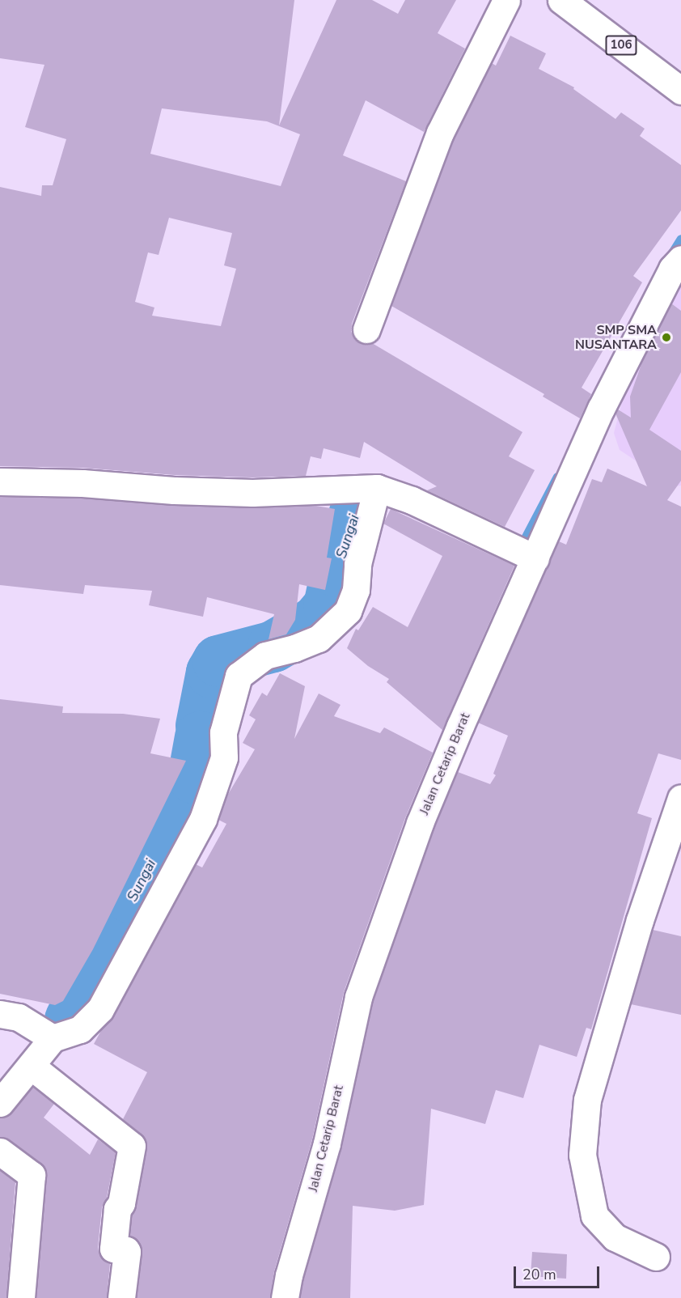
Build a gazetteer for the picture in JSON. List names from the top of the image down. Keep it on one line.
{"streets":{"street":["106","Jalan Cetarip Barat"]},"water":["Sungai"],"places":["SMP SMA NUSANTARA"],"scale_bar":"20 m"}
